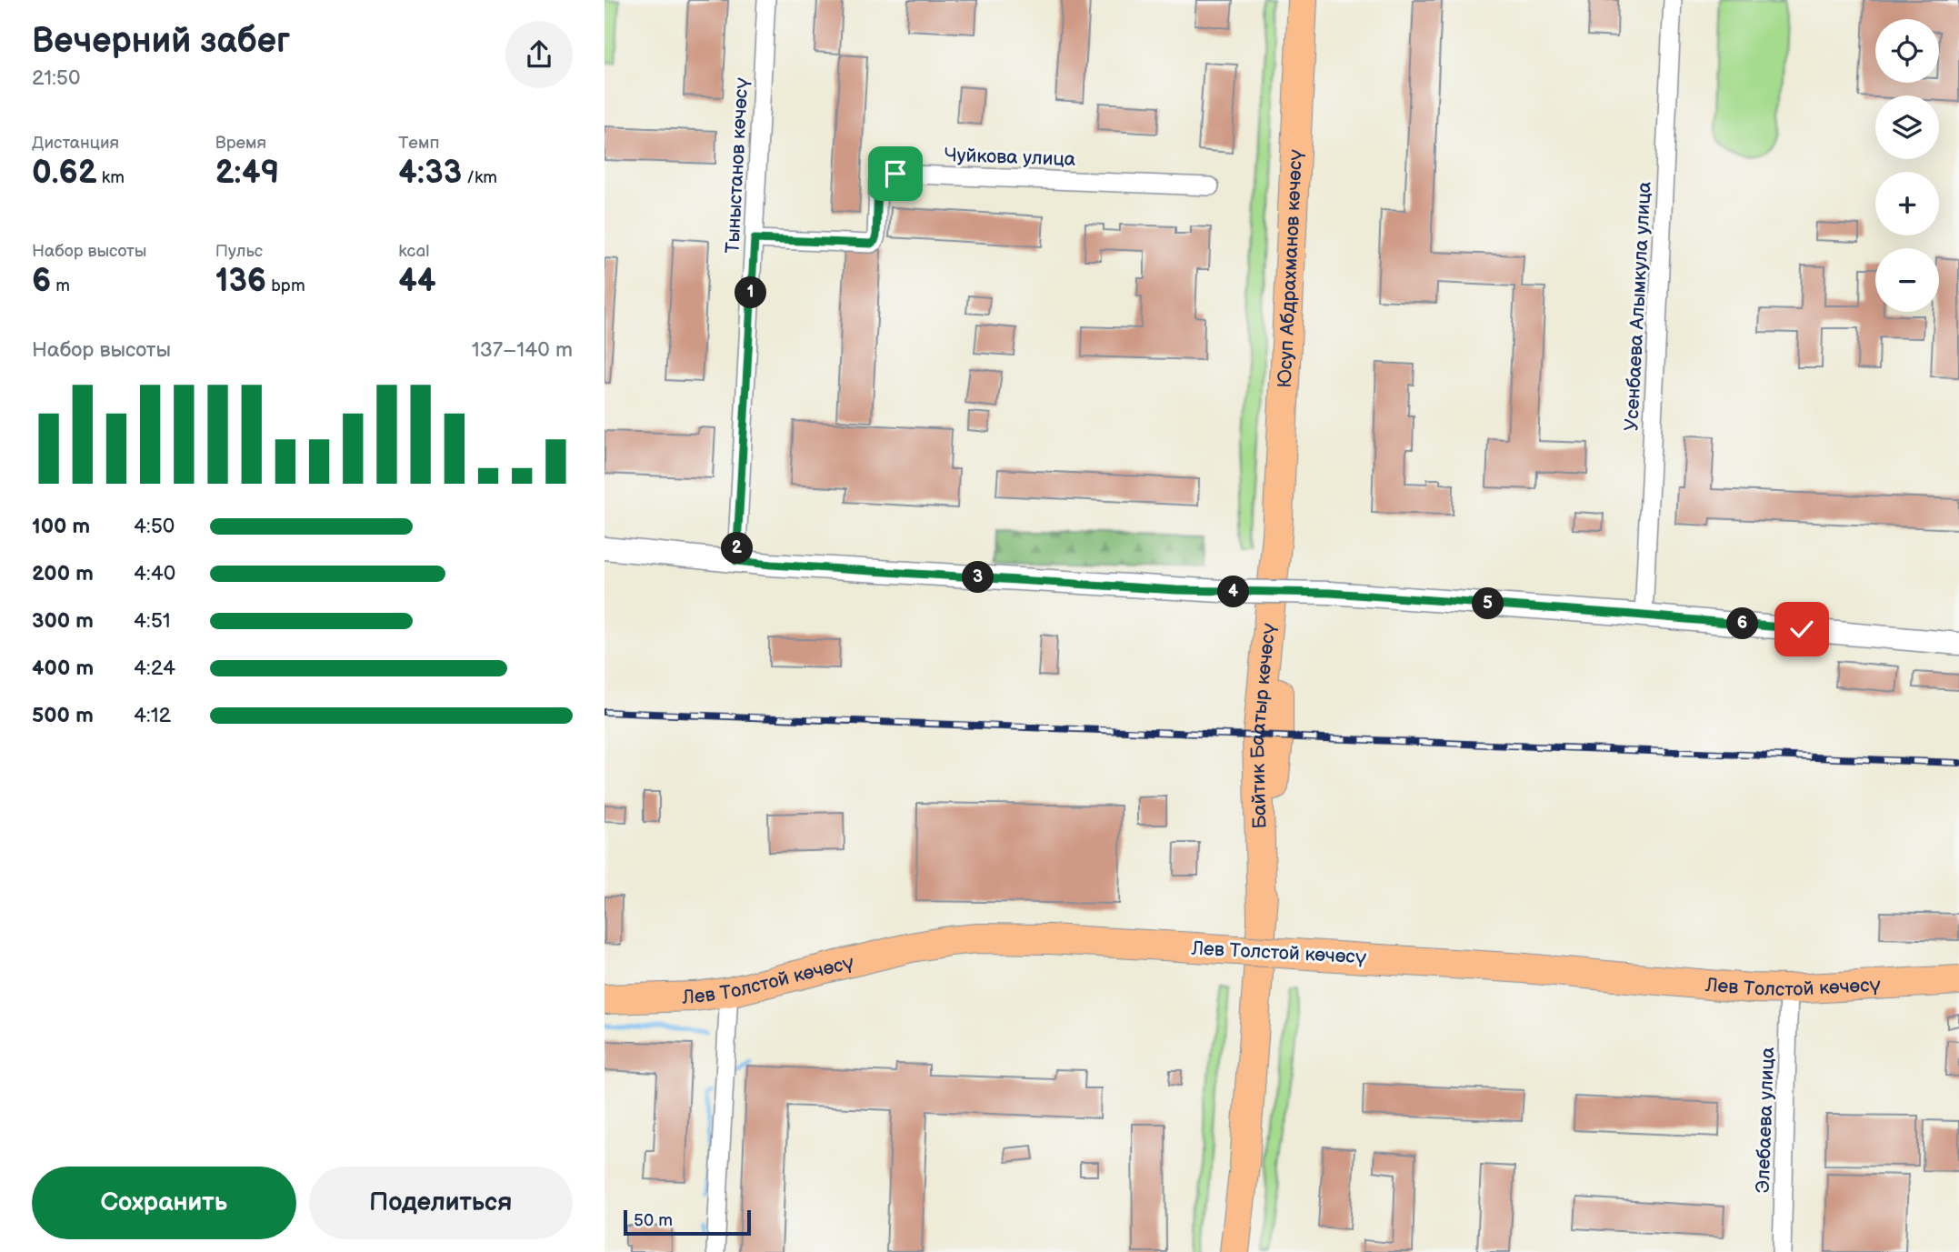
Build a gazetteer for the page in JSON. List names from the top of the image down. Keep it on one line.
{"streets":{"main road":["Юсуп Абдрахманов көчөсү","Байтик Баатыр көчөсү","Лев Толстой көчөсү"],"street":["Чуйкова улица","Тыныстанов көчөсү","Усенбаева Алымкула улица","Элебаева улица"]},"crossings":[["Чуйкова улица","Тыныстанов көчөсү"],["Юсуп Абдрахманов көчөсү","Байтик Баатыр көчөсү"],["Лев Толстой көчөсү","Элебаева улица"]],"scale_bar":"50 m","page":{"heading":["Вечерний забег","21:50"],"map_buttons":["+","−"],"stats":[["Дистанция","0.62 km"],["Время","2:49"],["Темп","4:33 /km"],["Набор высоты","6 m"],["Пульс","136 bpm"],["kcal","44"]],"pins":["1","2","3","4","5","6"],"chart":["Набор высоты","137–140 m"],"list":[{"name":"100 m","note":"4:50"},{"name":"200 m","note":"4:40"},{"name":"300 m","note":"4:51"},{"name":"400 m","note":"4:24"},{"name":"500 m","note":"4:12"}],"buttons":["Сохранить","Поделиться"],"scale":"50 m"}}
